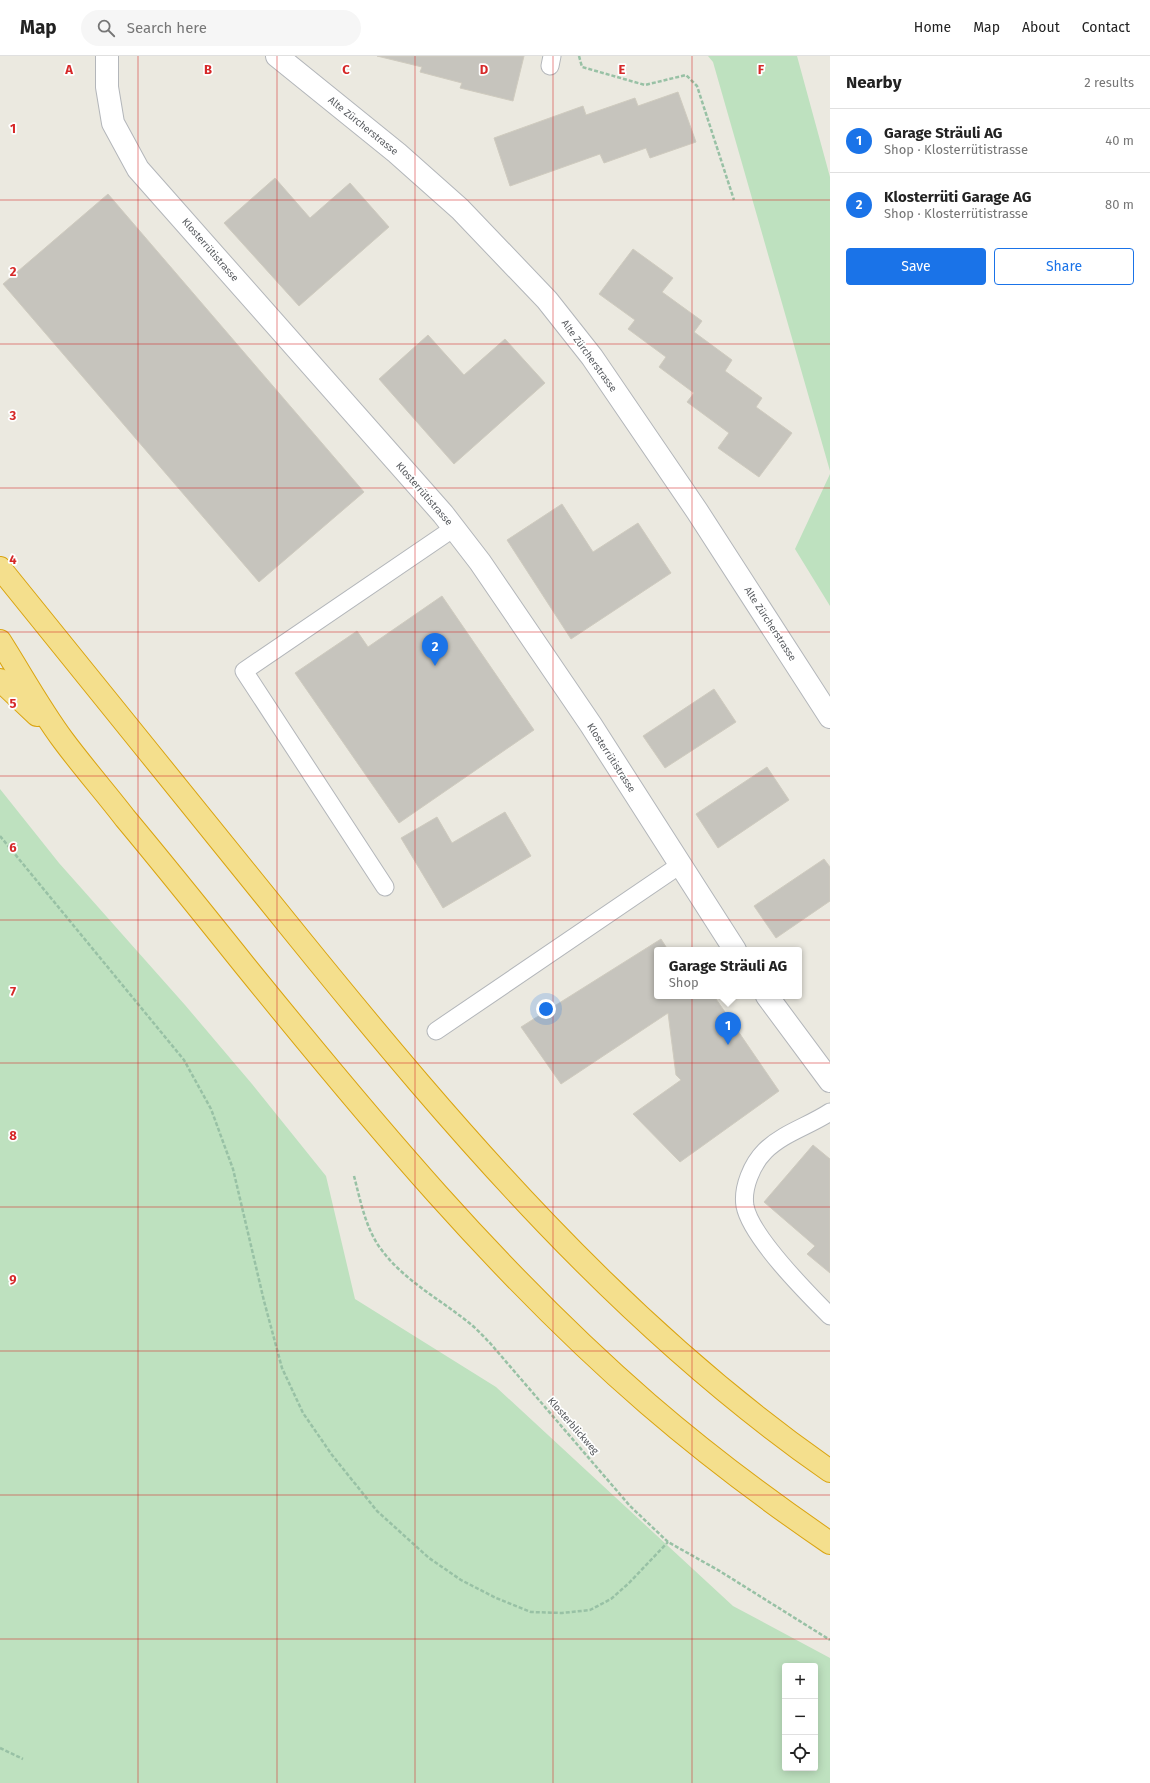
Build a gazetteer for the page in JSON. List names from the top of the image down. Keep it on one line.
{"streets":{"street":["Alte Zürcherstrasse","Klosterrütistrasse"],"path":["Klosterblickweg"]},"page":{"header":"Map","search":"Search here","nav":["Home","Map","About","Contact"],"heading":["Nearby","2 results"],"list":[{"mark":"1","name":"Garage Sträuli AG","note":"Shop · Klosterrütistrasse","value":"40 m"},{"mark":"2","name":"Klosterrüti Garage AG","note":"Shop · Klosterrütistrasse","value":"80 m"}],"buttons":["Save","Share"],"pins":["2","1"],"popup":["Garage Sträuli AG","Shop"],"map_buttons":["+","−"]},"grid":{"columns":["A","B","C","D","E","F"],"rows":["1","2","3","4","5","6","7","8","9"]}}
